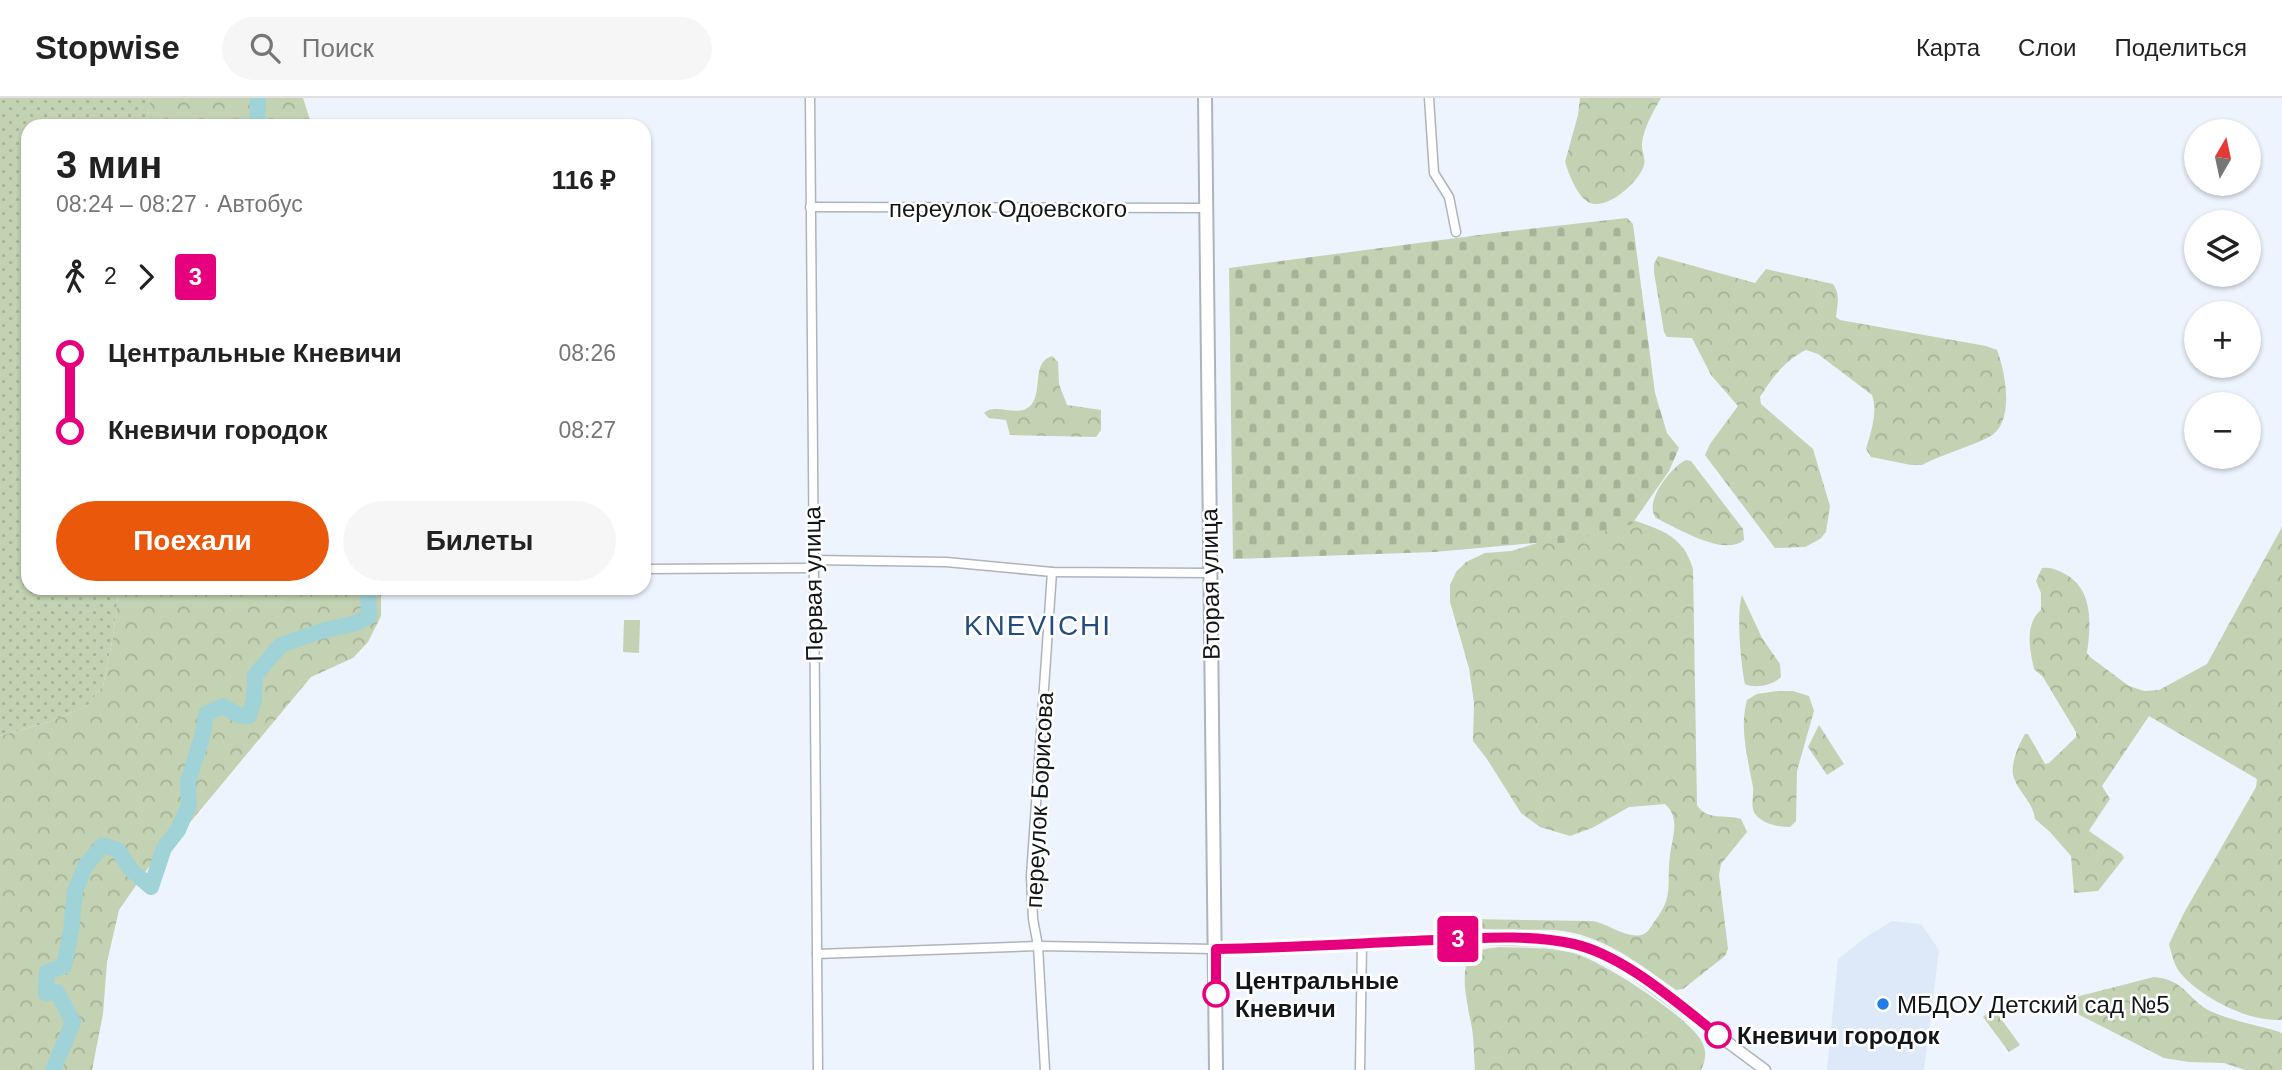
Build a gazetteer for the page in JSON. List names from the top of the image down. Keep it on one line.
{"streets":{"main road":["Вторая улица"],"street":["переулок Одоевского","Первая улица","переулок Борисова"]},"crossings":[["переулок Одоевского","Первая улица"],["переулок Одоевского","Вторая улица"]],"districts":["KNEVICHI"],"places":["Центральные Кневичи","МБДОУ Детский сад №5","Кневичи городок"],"lines":["bus line 3"],"north":"top","page":{"header":"Stopwise","search":"Поиск","nav":["Карта","Слои","Поделиться"],"on_map":"3","map_buttons":["+","−"],"heading":["3 мин","08:24 – 08:27 · Автобус","116 ₽"],"legs":["2","3"],"list":[{"name":"Центральные Кневичи","value":"08:26"},{"name":"Кневичи городок","value":"08:27"}],"buttons":["Поехали","Билеты"]}}
